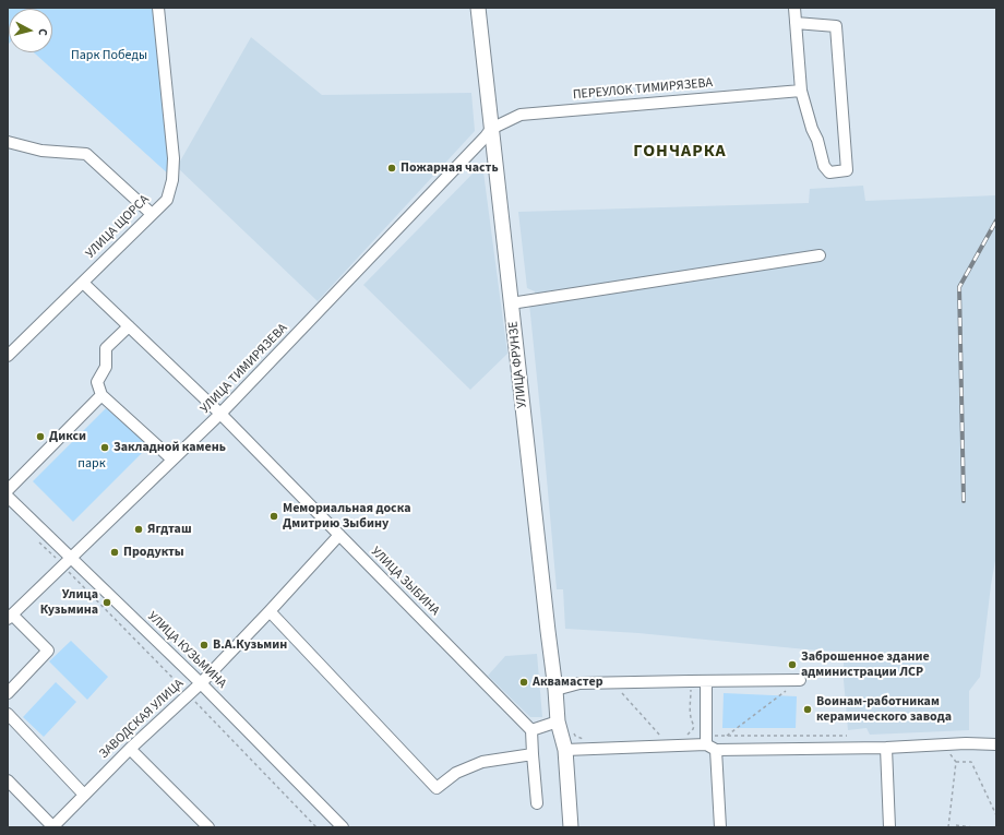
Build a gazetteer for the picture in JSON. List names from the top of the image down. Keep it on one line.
{"streets":{"main road":["УЛИЦА ФРУНЗЕ"],"street":["ПЕРЕУЛОК ТИМИРЯЗЕВА","УЛИЦА ЩОРСА","УЛИЦА ТИМИРЯЗЕВА","УЛИЦА ЗЫБИНА","УЛИЦА КУЗЬМИНА","ЗАВОДСКАЯ УЛИЦА"]},"crossings":[["ПЕРЕУЛОК ТИМИРЯЗЕВА","УЛИЦА ФРУНЗЕ"],["ПЕРЕУЛОК ТИМИРЯЗЕВА","УЛИЦА ТИМИРЯЗЕВА"],["УЛИЦА ЩОРСА","УЛИЦА ЗЫБИНА"],["УЛИЦА ФРУНЗЕ","УЛИЦА ТИМИРЯЗЕВА"],["УЛИЦА ТИМИРЯЗЕВА","УЛИЦА ЗЫБИНА"],["УЛИЦА ТИМИРЯЗЕВА","УЛИЦА КУЗЬМИНА"],["УЛИЦА ЗЫБИНА","ЗАВОДСКАЯ УЛИЦА"],["УЛИЦА КУЗЬМИНА","ЗАВОДСКАЯ УЛИЦА"]],"districts":["ГОНЧАРКА"],"parks":["Парк Победы","парк"],"places":["Пожарная часть","Дикси","Закладной камень","Мемориальная доска Дмитрию Зыбину","Ягдташ","Продукты","Улица Кузьмина","В.А.Кузьмин","Заброшенное здание администрации ЛСР","Аквамастер","Воинам-работникам керамического завода"],"north":"right"}
